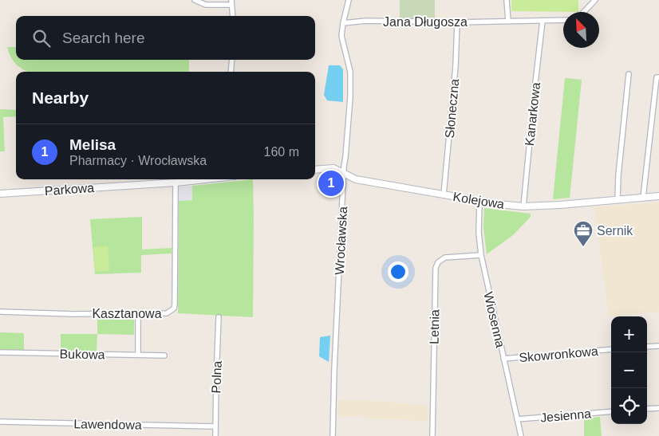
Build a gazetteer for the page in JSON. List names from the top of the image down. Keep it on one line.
{"streets":{"street":["Jana Długosza","Słoneczna","Kanarkowa","Parkowa","Kolejowa","Wrocławska","Kasztanowa","Wiosenna","Letnia","Bukowa","Skowronkowa","Polna","Jesienna","Lawendowa"]},"crossings":[["Jana Długosza","Słoneczna"],["Jana Długosza","Kanarkowa"],["Jana Długosza","Wrocławska"],["Słoneczna","Kolejowa"],["Kanarkowa","Kolejowa"],["Parkowa","Kasztanowa"],["Kolejowa","Wrocławska"],["Kolejowa","Wiosenna"],["Wiosenna","Letnia"],["Wiosenna","Skowronkowa"],["Wiosenna","Jesienna"],["Polna","Lawendowa"]],"places":{"office":["Sernik"]},"north":"top left","page":{"search":"Search here","heading":"Nearby","list":[{"mark":"1","name":"Melisa","note":"Pharmacy · Wrocławska","value":"160 m"}],"pins":"1","map_buttons":["+","−"]}}
